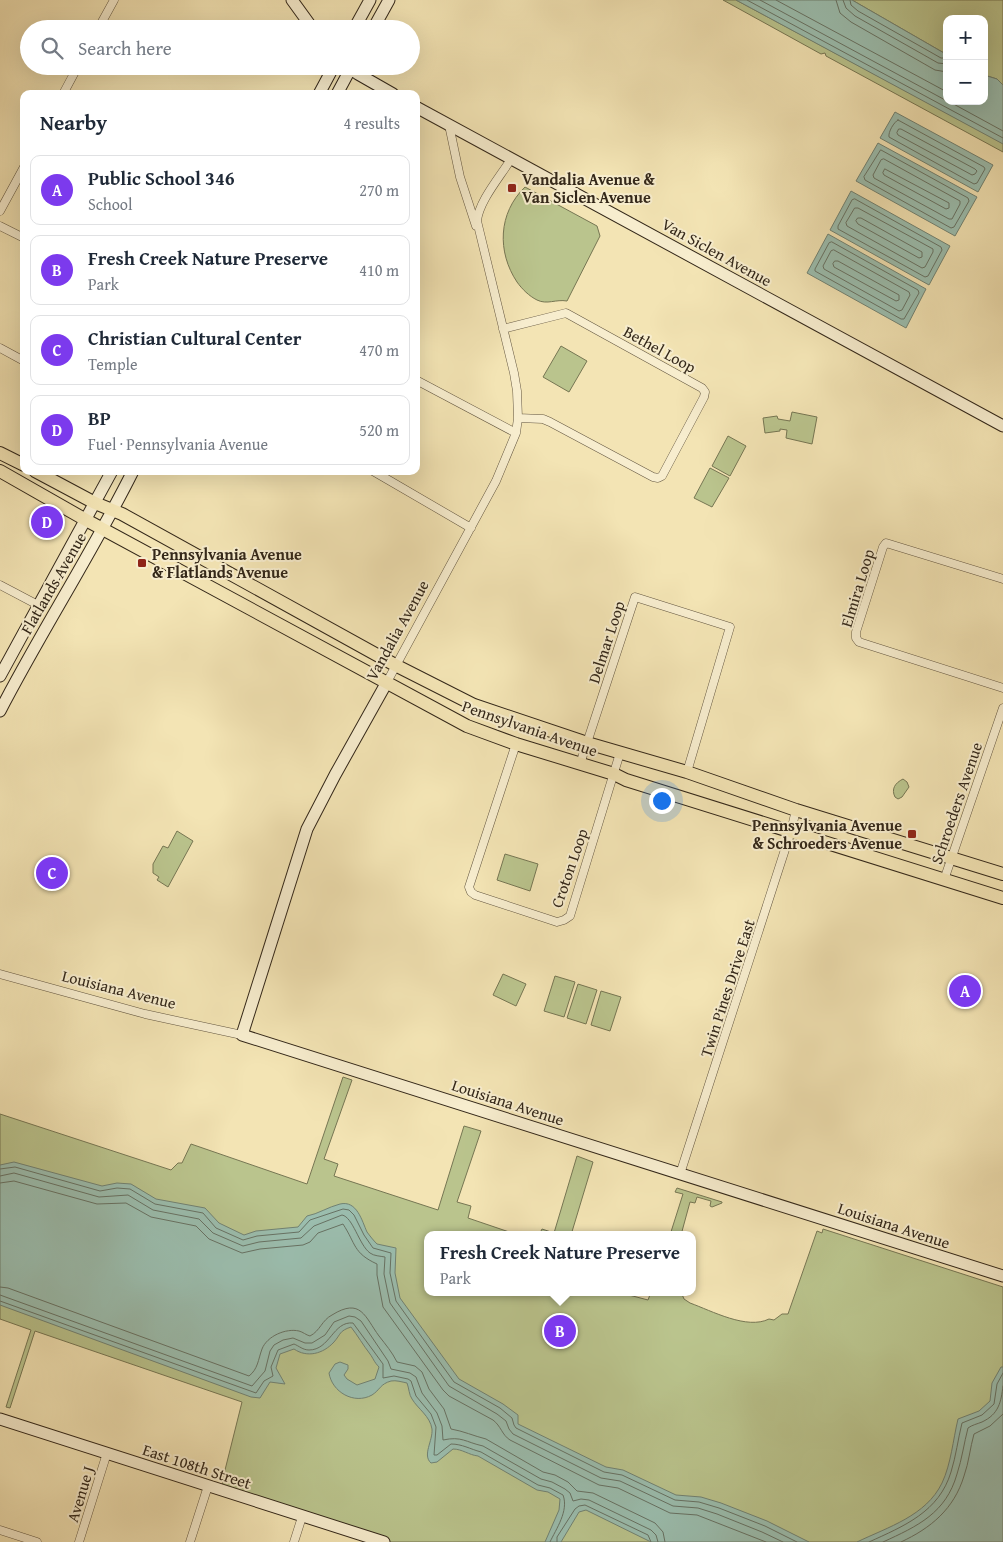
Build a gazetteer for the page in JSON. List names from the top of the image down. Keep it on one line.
{"streets":{"main road":["Pennsylvania Avenue"],"street":["Van Siclen Avenue","Bethel Loop","Flatlands Avenue","Elmira Loop","Vandalia Avenue","Delmar Loop","Schroeders Avenue","Croton Loop","Twin Pines Drive East","Louisiana Avenue","East 108th Street","Avenue J"]},"crossings":[["Van Siclen Avenue","Vandalia Avenue"],["Bethel Loop","Vandalia Avenue"],["Flatlands Avenue","Pennsylvania Avenue"],["Vandalia Avenue","Pennsylvania Avenue"],["Vandalia Avenue","Louisiana Avenue"],["Delmar Loop","Pennsylvania Avenue"],["Pennsylvania Avenue","Schroeders Avenue"],["Pennsylvania Avenue","Croton Loop"],["Pennsylvania Avenue","Twin Pines Drive East"],["Twin Pines Drive East","Louisiana Avenue"],["East 108th Street","Avenue J"]],"places":{"transit":["Vandalia Avenue & Van Siclen Avenue","Pennsylvania Avenue & Flatlands Avenue","Pennsylvania Avenue & Schroeders Avenue"]},"page":{"map_buttons":["+","−"],"search":"Search here","heading":["Nearby","4 results"],"list":[{"mark":"A","name":"Public School 346","note":"School","value":"270 m"},{"mark":"B","name":"Fresh Creek Nature Preserve","note":"Park","value":"410 m"},{"mark":"C","name":"Christian Cultural Center","note":"Temple","value":"470 m"},{"mark":"D","name":"BP","note":"Fuel · Pennsylvania Avenue","value":"520 m"}],"pins":["D","C","A","B"],"popup":["Fresh Creek Nature Preserve","Park"]}}
